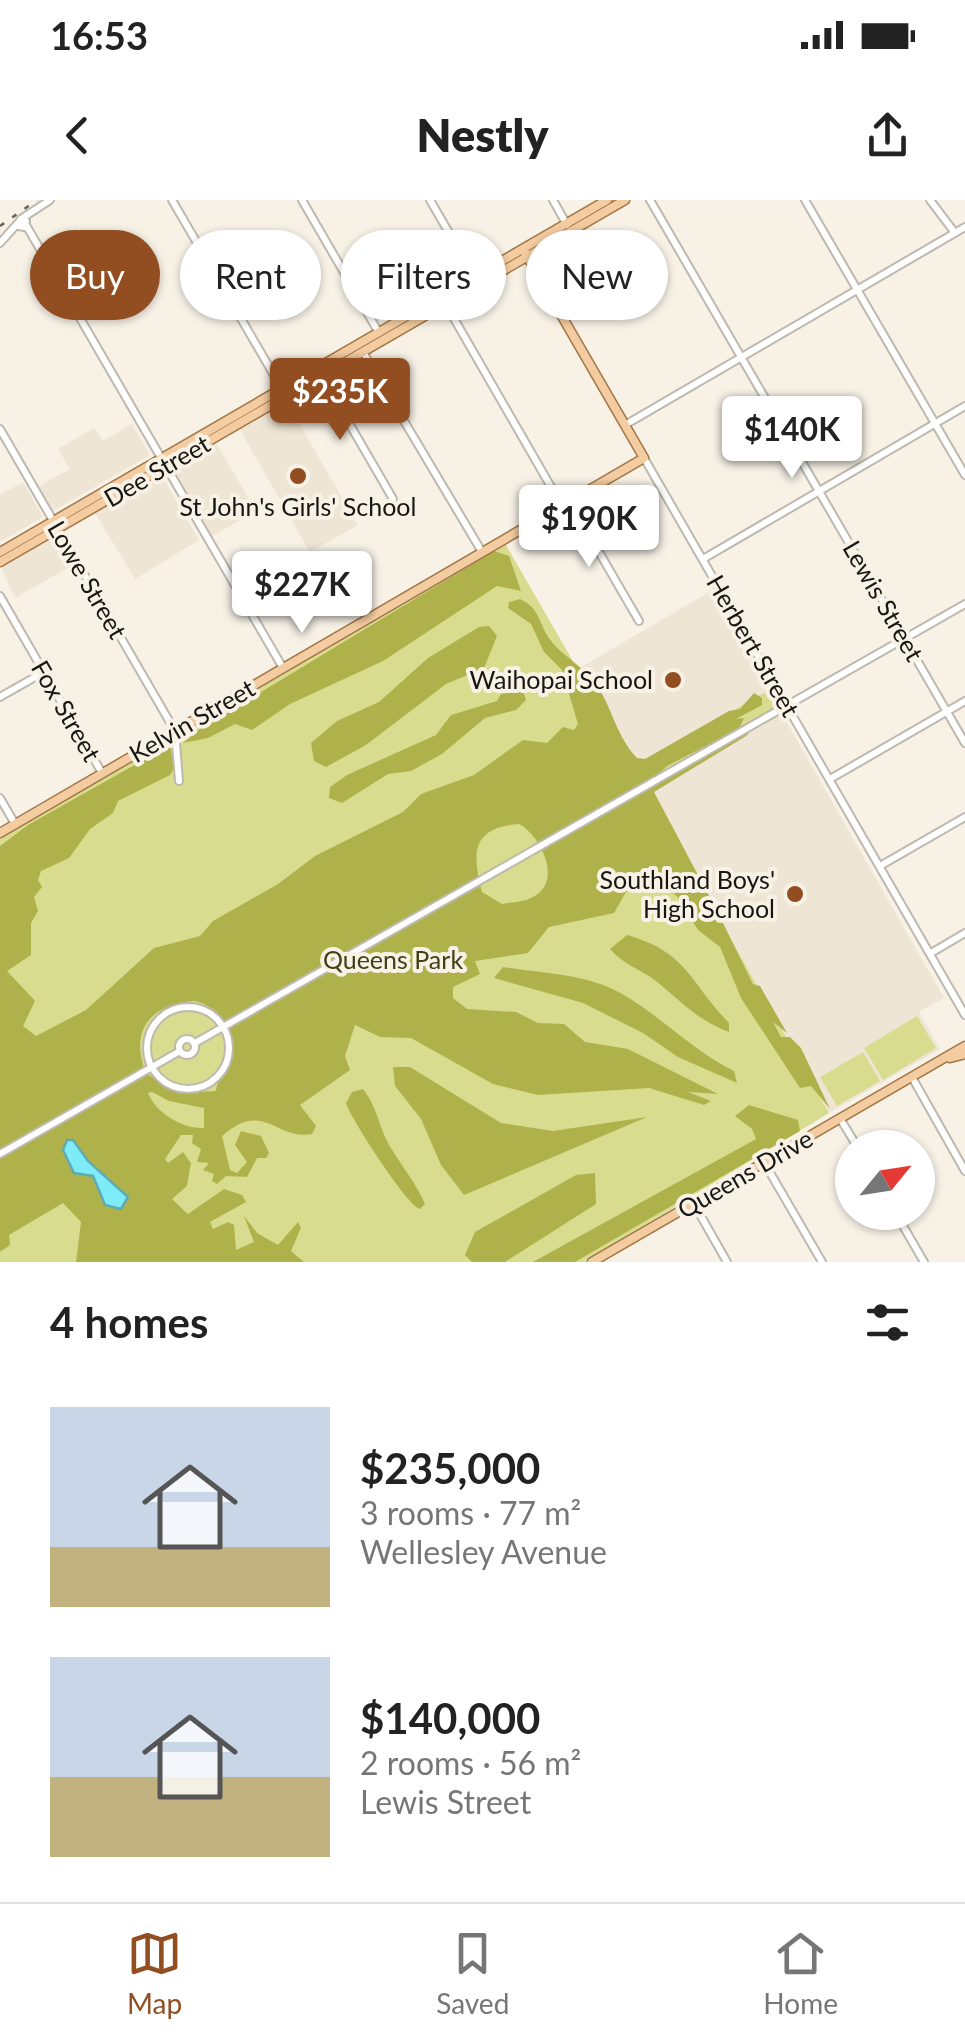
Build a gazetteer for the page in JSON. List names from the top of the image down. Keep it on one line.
{"streets":{"main road":["Dee Street","Herbert Street","Kelvin Street","Queens Drive"],"street":["Lowe Street","Lewis Street","Fox Street"]},"crossings":[["Dee Street","Lowe Street"],["Dee Street","Herbert Street"],["Lowe Street","Kelvin Street"],["Herbert Street","Kelvin Street"],["Fox Street","Kelvin Street"]],"parks":["Queens Park"],"places":["St John's Girls' School","Waihopai School","Southland Boys' High School"],"north":"top right","page":{"status":"16:53","header":"Nestly","chip":["Buy","Rent","Filters","New"],"price":["$235K","$140K","$190K","$227K"],"heading":"4 homes","list":[{"name":"$235,000","note":"3 rooms · 77 m² · Wellesley Avenue"},{"name":"$140,000","note":"2 rooms · 56 m² · Lewis Street"}],"tabs":["Map","Saved","Home"]}}
